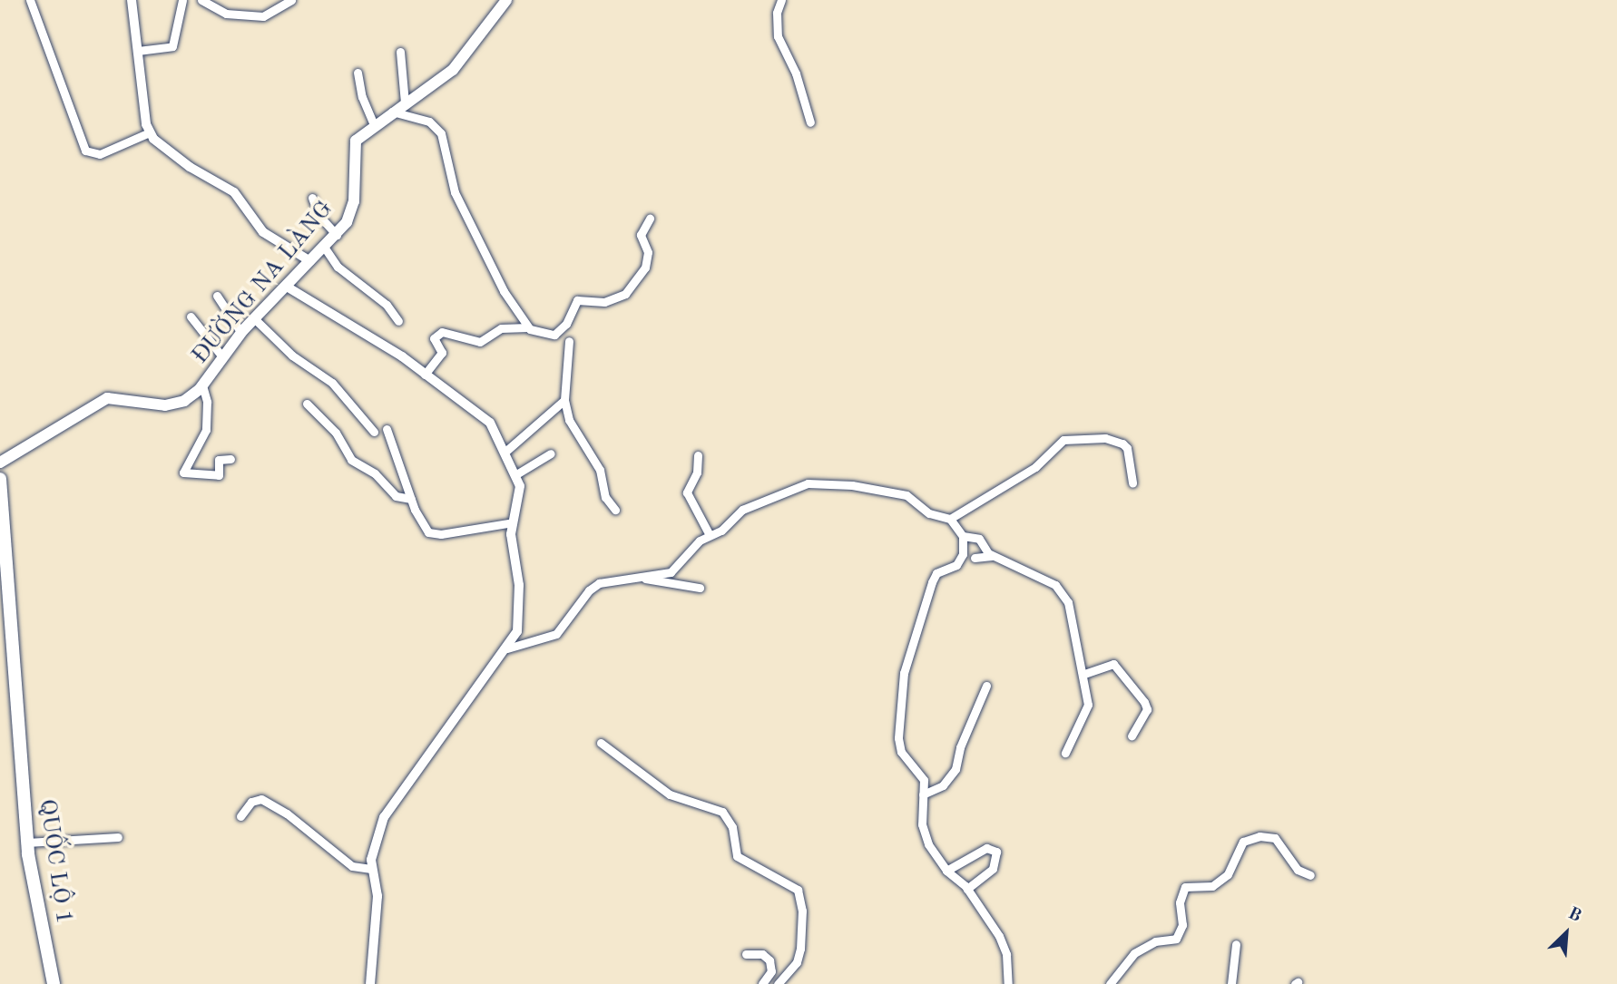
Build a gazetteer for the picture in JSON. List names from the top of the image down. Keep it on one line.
{"streets":{"highway":["QUỐC LỘ 1"],"main road":["ĐƯỜNG NA LÀNG"]},"north":"top right"}
